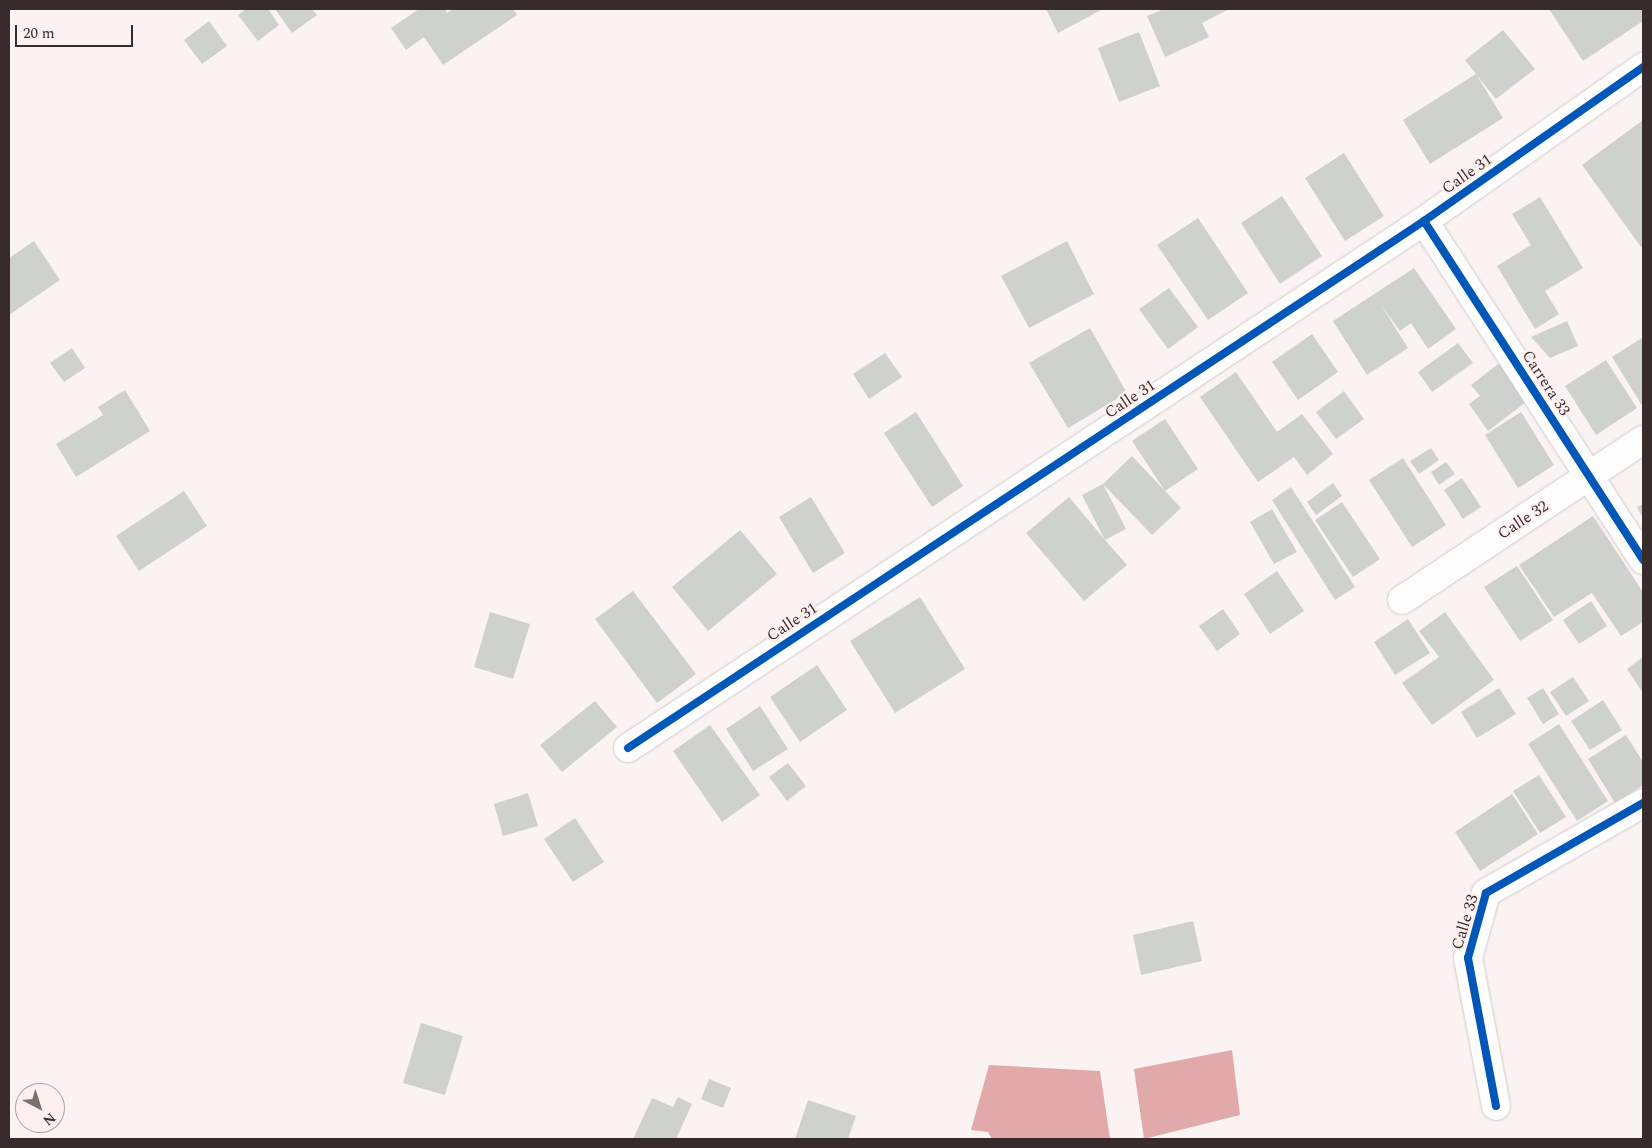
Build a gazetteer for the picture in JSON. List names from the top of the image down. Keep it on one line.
{"streets":{"street":["Calle 31","Carrera 33","Calle 32","Calle 33"]},"crossings":[["Calle 31","Carrera 33"],["Carrera 33","Calle 32"]],"scale_bar":"20 m","north":"bottom right"}
